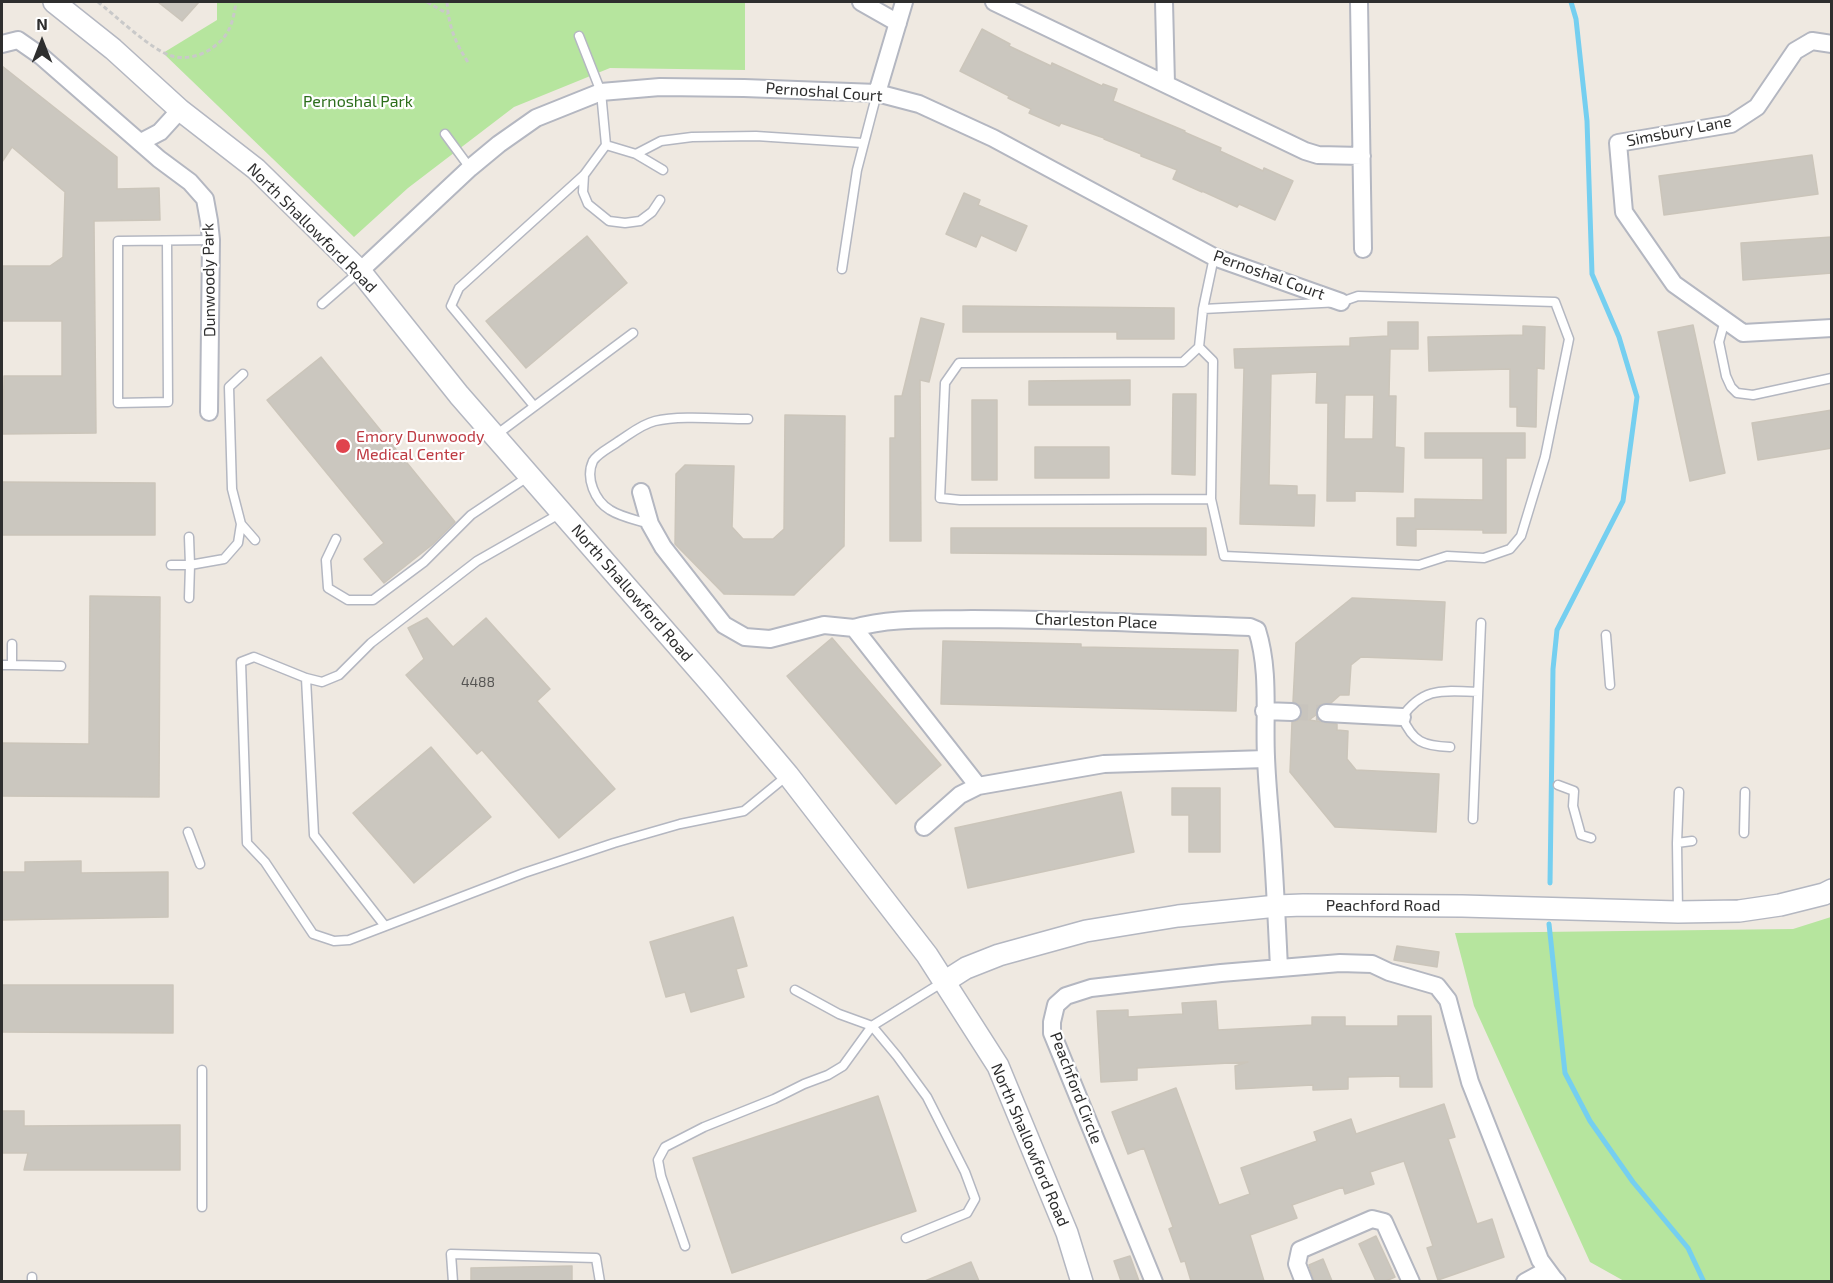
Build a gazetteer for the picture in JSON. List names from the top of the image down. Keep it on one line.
{"streets":{"street":["Pernoshal Court","Simsbury Lane","North Shallowford Road","Dunwoody Park","Charleston Place","Peachford Road","Peachford Circle"]},"crossings":[["Pernoshal Court","North Shallowford Road"],["North Shallowford Road","Peachford Road"],["Charleston Place","Peachford Road"]],"parks":["Pernoshal Park"],"places":["Emory Dunwoody Medical Center"],"house_numbers":["4488"],"north":"top"}
